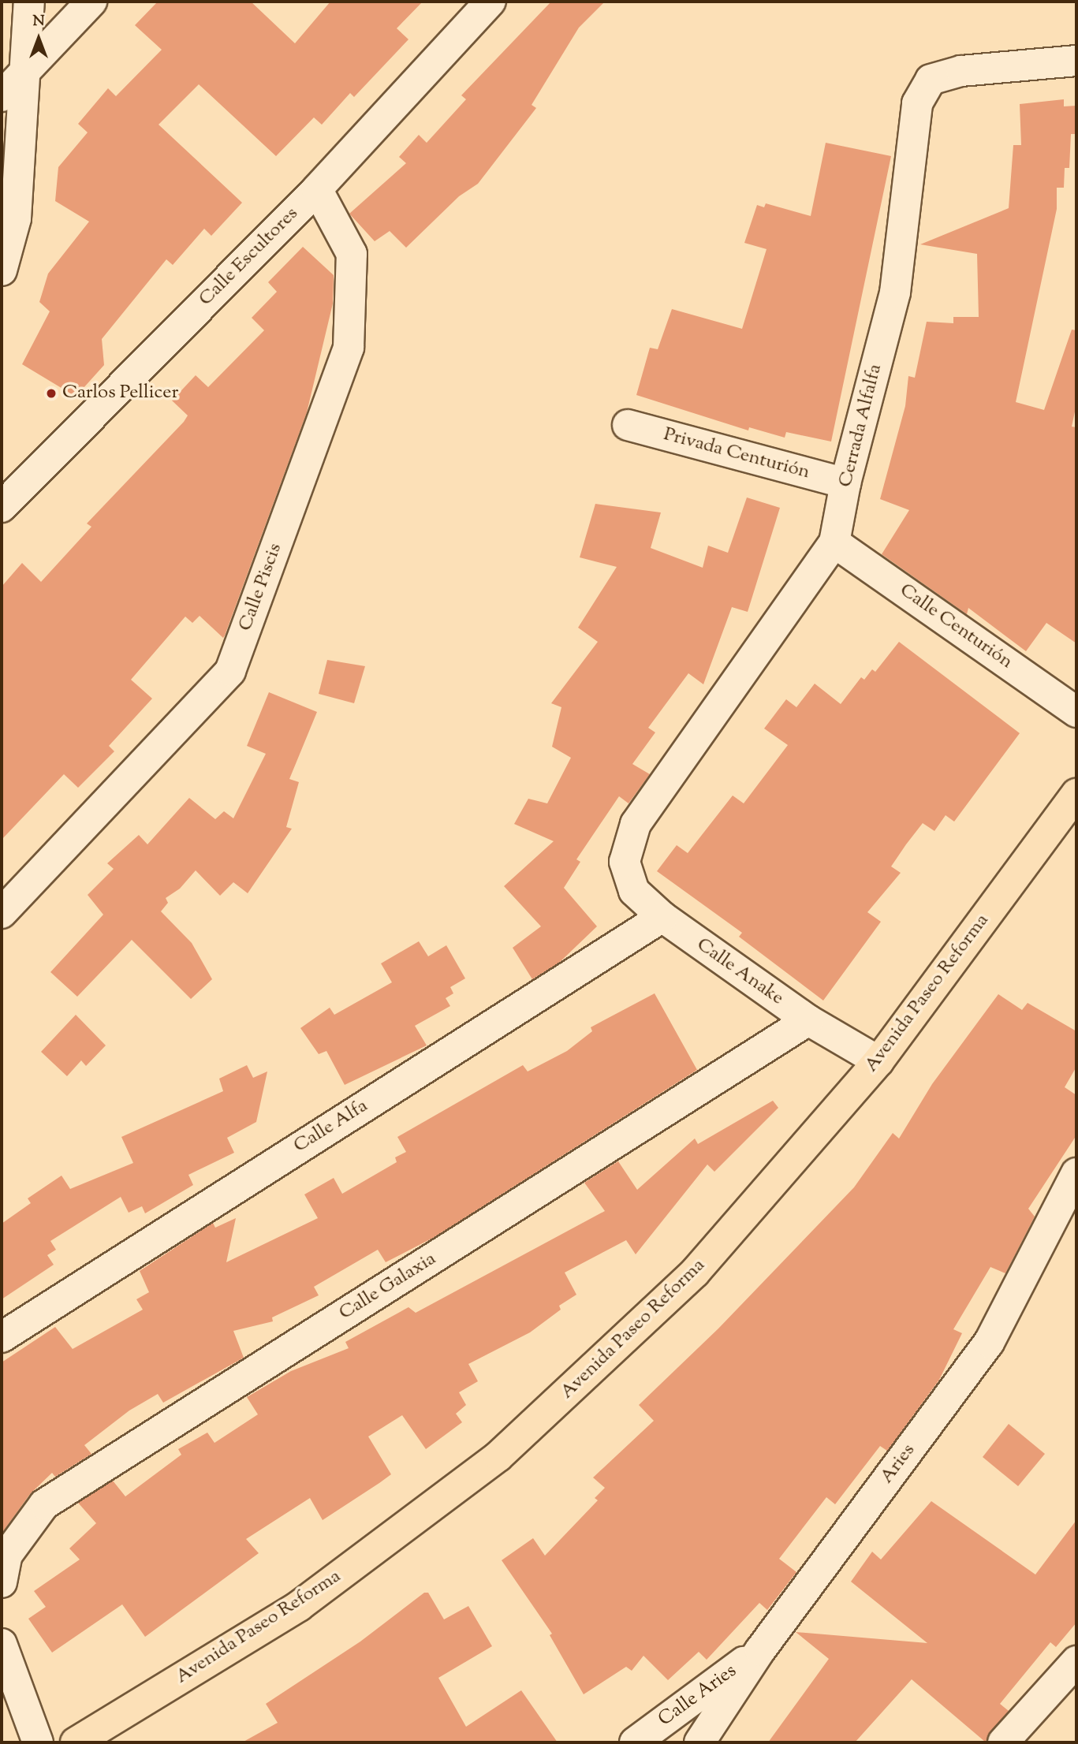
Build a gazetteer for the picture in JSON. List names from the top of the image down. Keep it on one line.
{"streets":{"main road":["Avenida Paseo Reforma"],"street":["Calle Escultores","Cerrada Alfalfa","Privada Centurión","Calle Piscis","Calle Centurión","Calle Anake","Calle Alfa","Calle Galaxia","Aries","Calle Aries"]},"crossings":[["Calle Escultores","Calle Piscis"],["Cerrada Alfalfa","Privada Centurión"],["Cerrada Alfalfa","Calle Centurión"],["Cerrada Alfalfa","Calle Anake"],["Calle Anake","Avenida Paseo Reforma"],["Calle Anake","Calle Alfa"],["Calle Anake","Calle Galaxia"],["Aries","Calle Aries"]],"places":["Carlos Pellicer"],"north":"top"}
